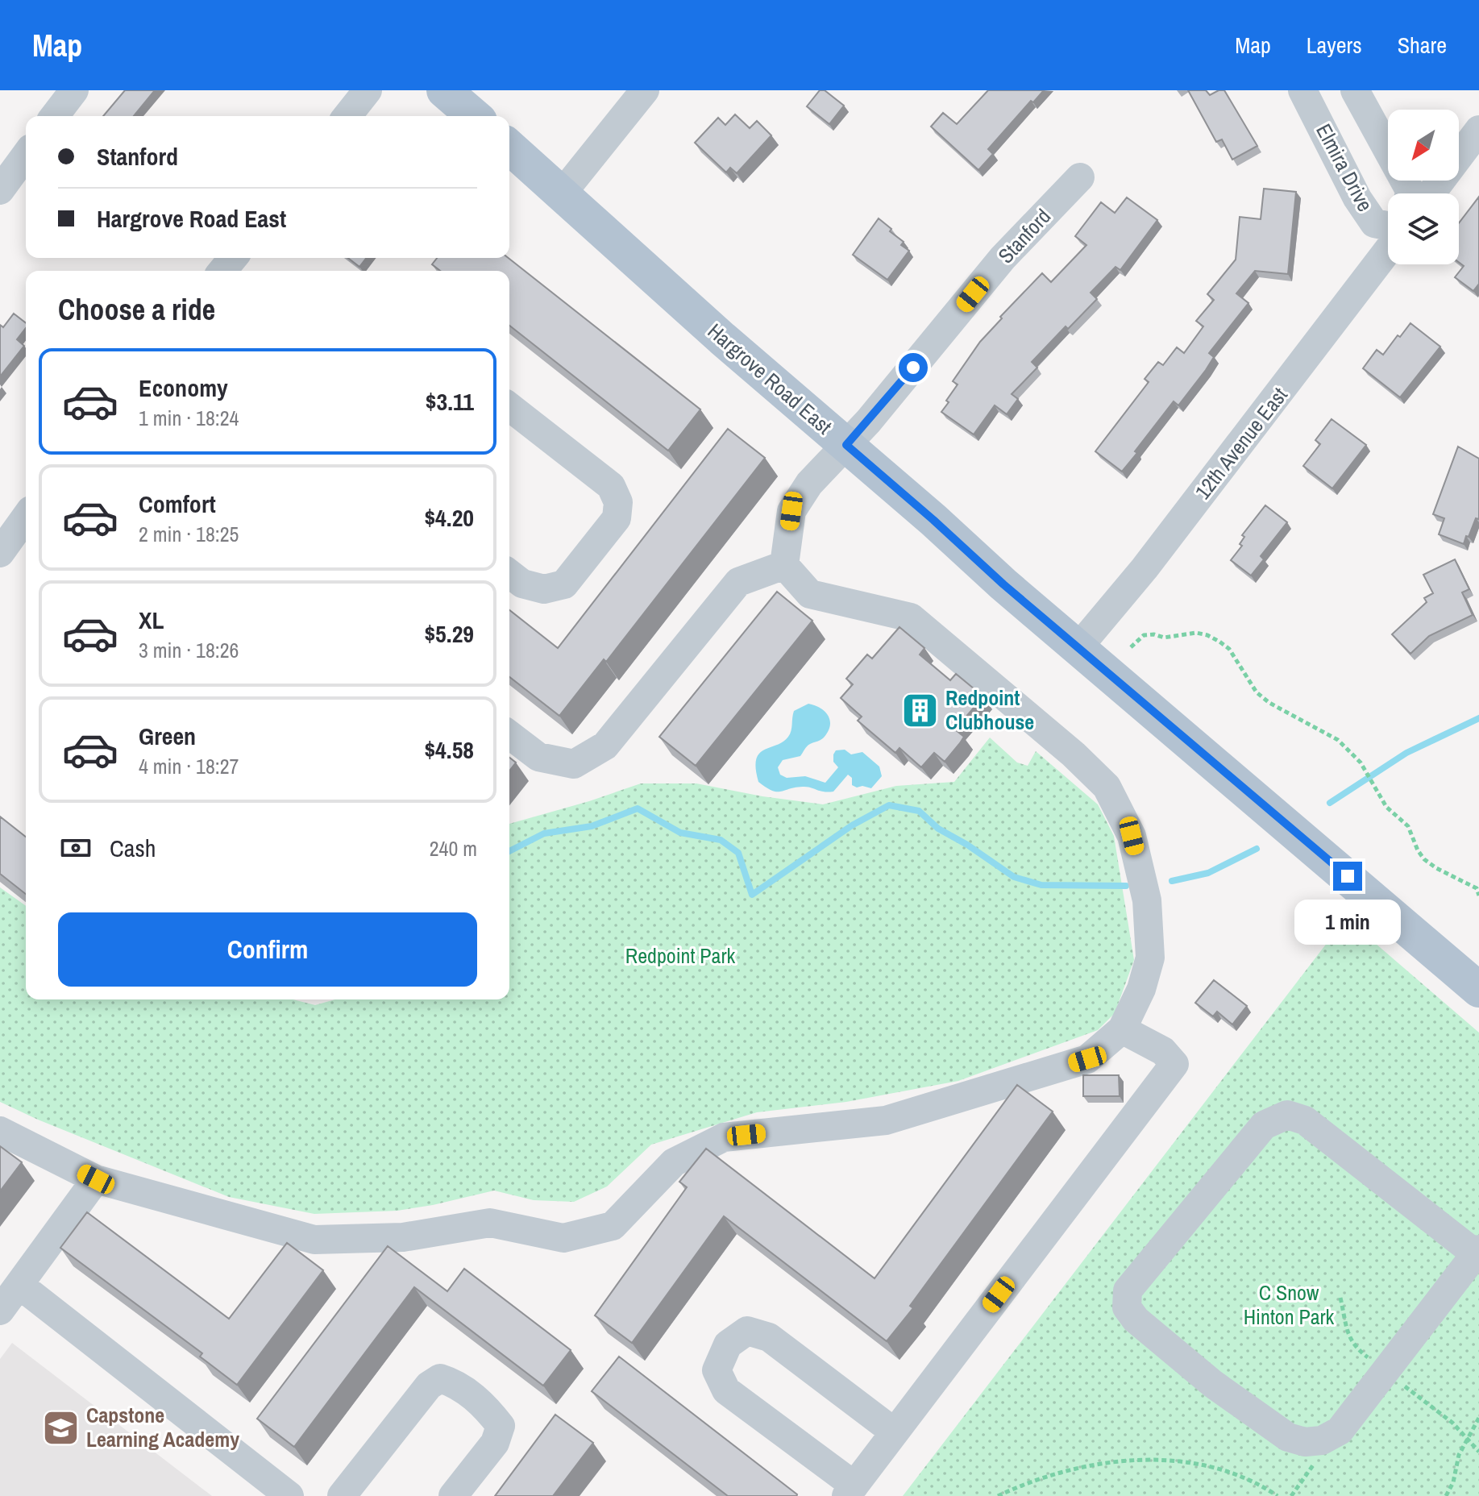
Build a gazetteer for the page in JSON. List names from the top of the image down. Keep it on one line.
{"streets":{"main road":["Hargrove Road East"],"street":["Elmira Drive","Stanford","12th Avenue East"]},"crossings":[["Stanford","Hargrove Road East"],["Hargrove Road East","12th Avenue East"]],"parks":["Redpoint Park","C Snow Hinton Park"],"places":{"building":["Redpoint Clubhouse"],"school or university":["Capstone Learning Academy"]},"north":"bottom left","page":{"header":"Map","nav":["Map","Layers","Share"],"banner":["Stanford","Hargrove Road East"],"heading":"Choose a ride","list":[{"name":"Economy","note":"1 min · 18:24","value":"$3.11"},{"name":"Comfort","note":"2 min · 18:25","value":"$4.20"},{"name":"XL","note":"3 min · 18:26","value":"$5.29"},{"name":"Green","note":"4 min · 18:27","value":"$4.58"}],"pay":["Cash","240 m"],"bubble":"1 min","buttons":"Confirm"}}
